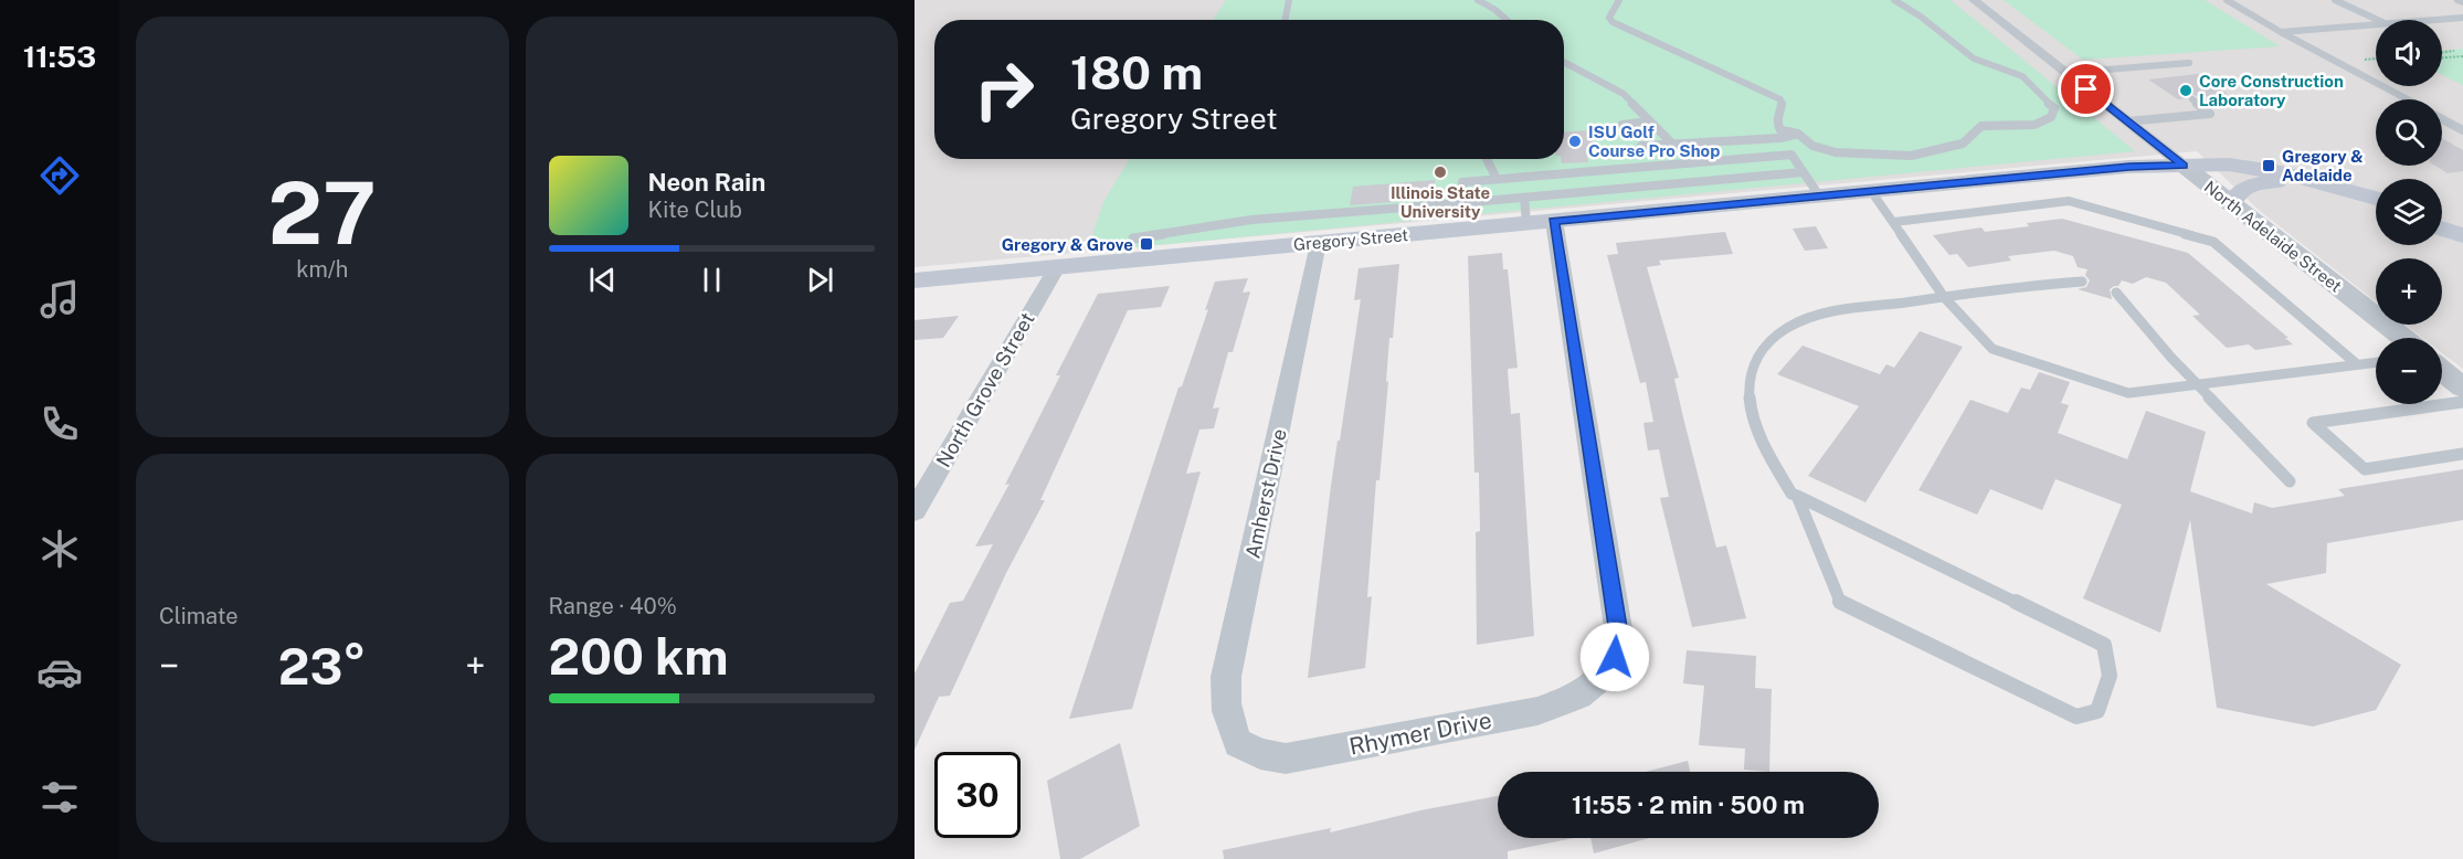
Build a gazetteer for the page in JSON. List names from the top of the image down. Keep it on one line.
{"streets":{"main road":["Gregory Street"],"street":["North Adelaide Street","North Grove Street","Amherst Drive","Rhymer Drive"]},"crossings":[["North Adelaide Street","Gregory Street"],["Gregory Street","North Grove Street"],["Gregory Street","Amherst Drive"],["Gregory Street","Rhymer Drive"],["Amherst Drive","Rhymer Drive"]],"places":{"other":["Core Construction Laboratory","ISU Golf Course Pro Shop","Illinois State University"],"transit":["Gregory & Adelaide","Gregory & Grove"]},"page":{"tabs":"11:53","tile":[["27","km/h"],"Climate",["Range · 40%","200 km"]],"map_buttons":["+","−"],"turn":["180 m","Gregory Street"],"song":["Neon Rain","Kite Club"],"heat":["−","23°","+"],"limit":"30","trip":"11:55 · 2 min · 500 m"}}
